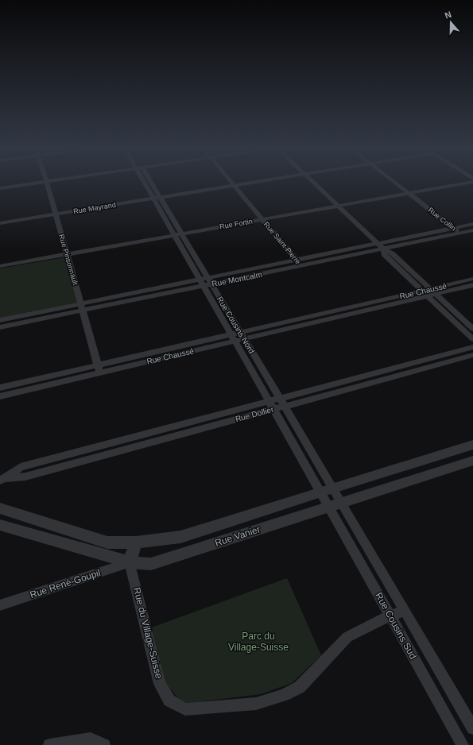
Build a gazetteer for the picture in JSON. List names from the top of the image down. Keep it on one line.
{"streets":{"street":["Rue Mayrand","Rue Collin","Rue Fortin","Rue Saint-Pierre","Rue Pinsonnault","Rue Montcalm","Rue Chaussé","Rue Cousins Nord","Rue Dollier","Rue Vanier","Rue René-Goupil","Rue Cousins Sud","Rue du Village-Suisse"]},"crossings":[["Rue Mayrand","Rue Saint-Pierre"],["Rue Mayrand","Rue Pinsonnault"],["Rue Mayrand","Rue Cousins Nord"],["Rue Collin","Rue Fortin"],["Rue Collin","Rue Montcalm"],["Rue Fortin","Rue Saint-Pierre"],["Rue Fortin","Rue Pinsonnault"],["Rue Fortin","Rue Cousins Nord"],["Rue Saint-Pierre","Rue Montcalm"],["Rue Pinsonnault","Rue Montcalm"],["Rue Pinsonnault","Rue Chaussé"],["Rue Montcalm","Rue Cousins Nord"],["Rue Chaussé","Rue Cousins Nord"],["Rue Cousins Nord","Rue Dollier"],["Rue Cousins Nord","Rue Vanier"],["Rue Cousins Nord","Rue Cousins Sud"],["Rue Vanier","Rue René-Goupil"],["Rue Vanier","Rue Cousins Sud"],["Rue Vanier","Rue du Village-Suisse"],["Rue René-Goupil","Rue du Village-Suisse"],["Rue Cousins Sud","Rue du Village-Suisse"]],"parks":["Parc du Village-Suisse"],"north":"top"}
